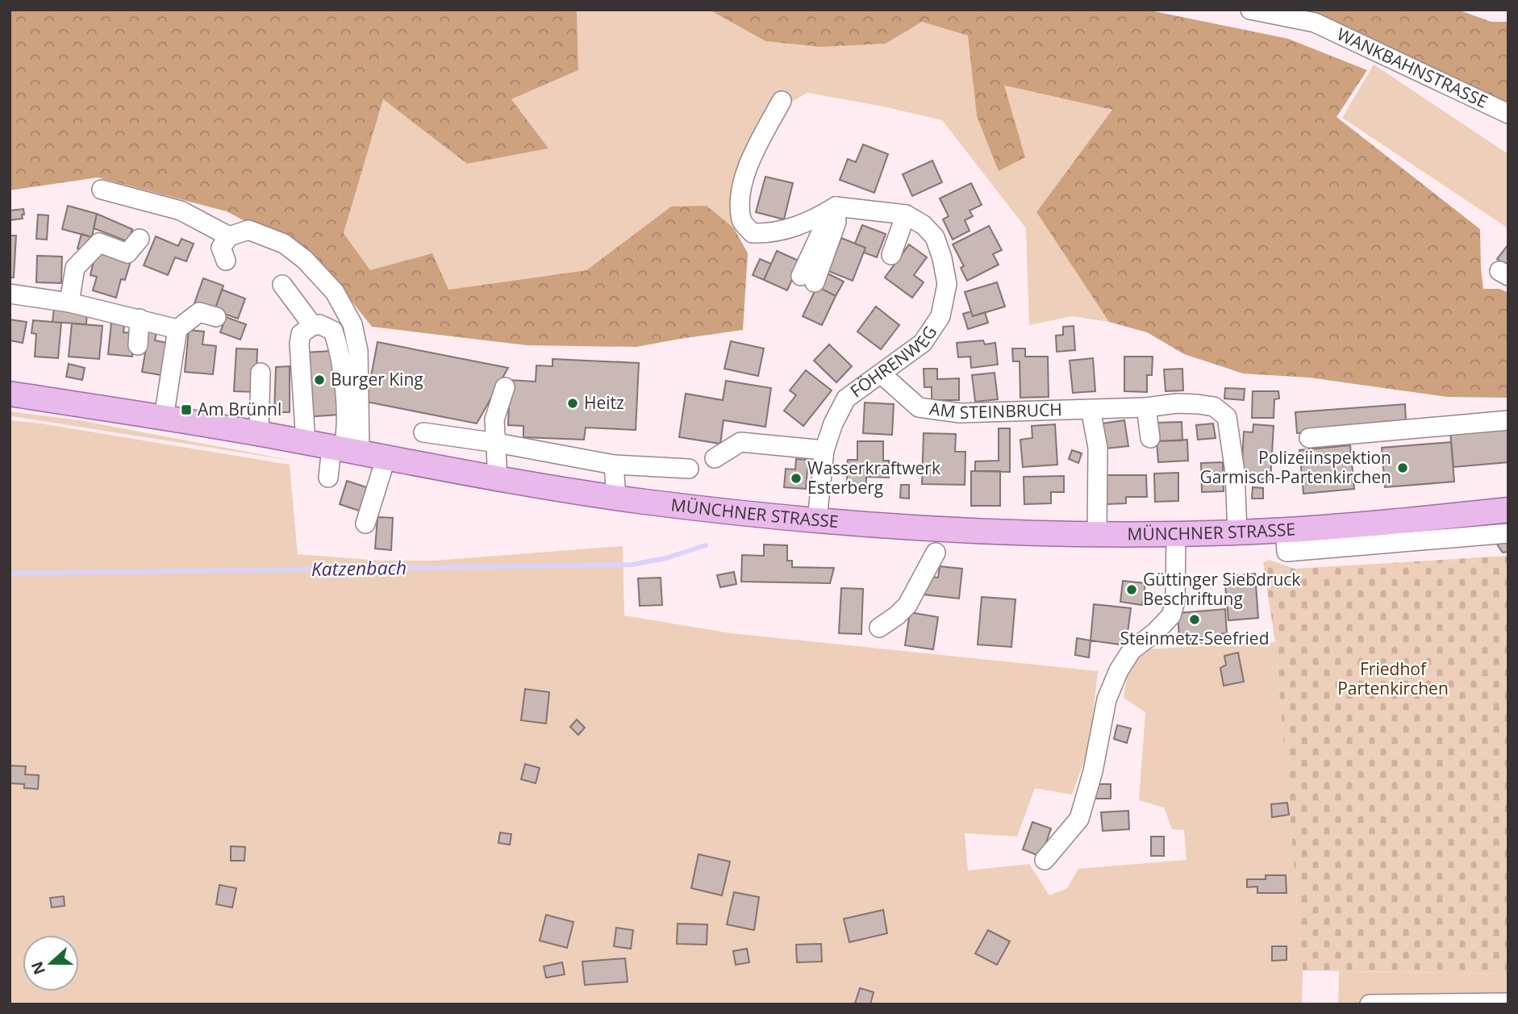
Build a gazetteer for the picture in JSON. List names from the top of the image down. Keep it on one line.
{"streets":{"main road":["MÜNCHNER STRASSE"],"street":["WANKBAHNSTRASSE","FÖHRENWEG","AM STEINBRUCH"]},"crossings":[["FÖHRENWEG","AM STEINBRUCH"],["FÖHRENWEG","MÜNCHNER STRASSE"],["AM STEINBRUCH","MÜNCHNER STRASSE"]],"water":["Katzenbach"],"parks":["Friedhof Partenkirchen"],"places":{"other":["Burger King","Heitz","Polizeiinspektion Garmisch-Partenkirchen","Wasserkraftwerk Esterberg","Güttinger Siebdruck Beschriftung","Steinmetz-Seefried"],"transit":["Am Brünnl"]},"north":"left"}
